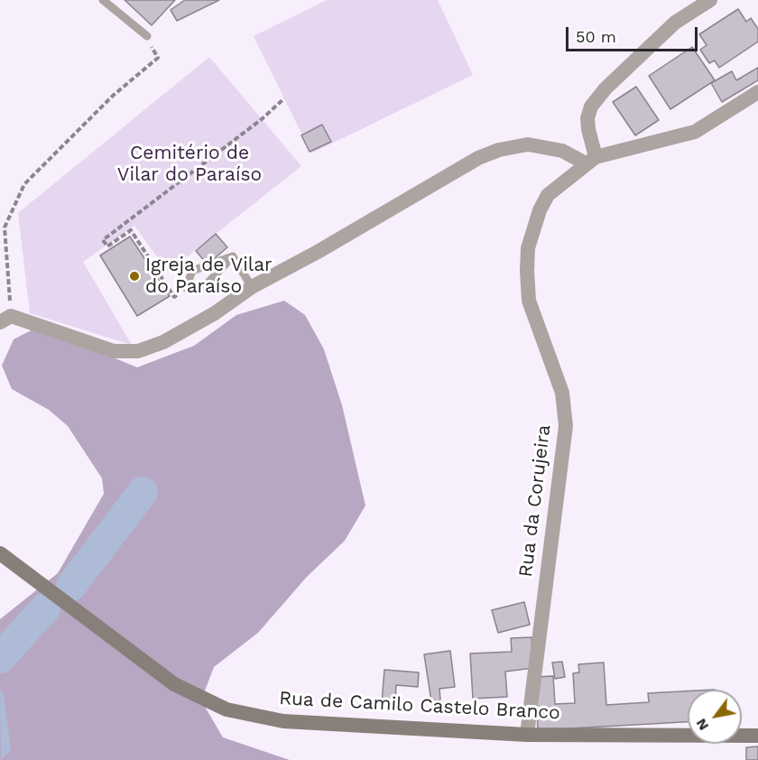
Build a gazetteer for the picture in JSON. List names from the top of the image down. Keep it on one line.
{"streets":{"main road":["Rua de Camilo Castelo Branco"],"street":["Rua da Corujeira"]},"crossings":[["Rua da Corujeira","Rua de Camilo Castelo Branco"]],"parks":["Cemitério de Vilar do Paraíso"],"places":["Igreja de Vilar do Paraíso"],"scale_bar":"50 m","north":"bottom left"}
